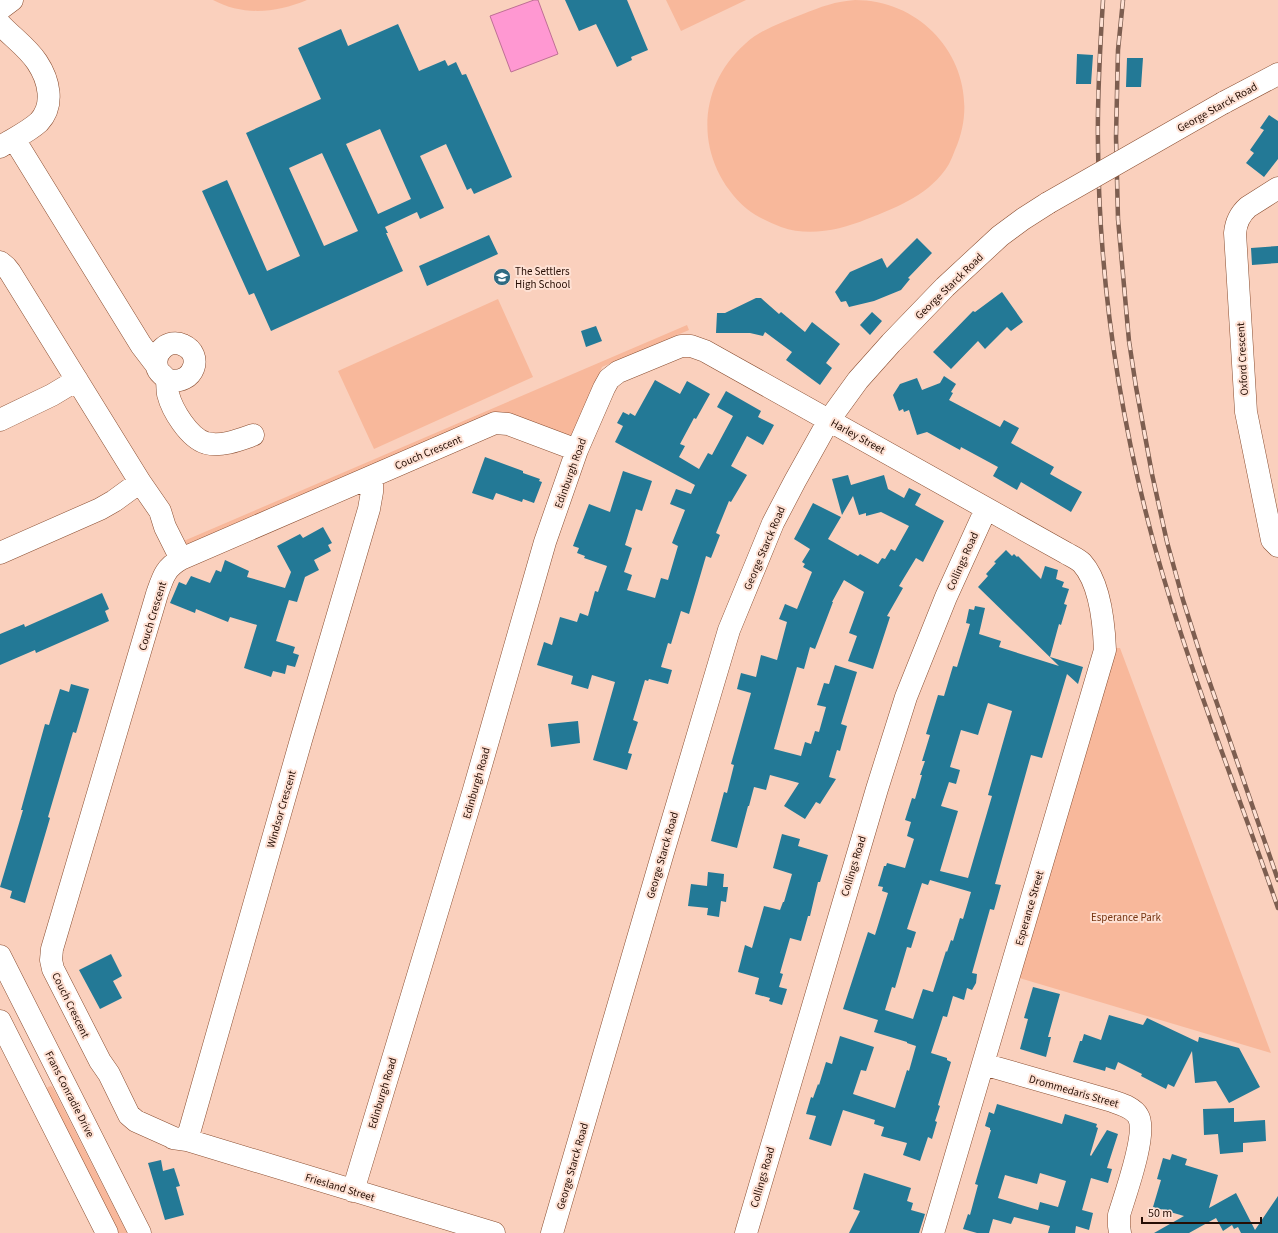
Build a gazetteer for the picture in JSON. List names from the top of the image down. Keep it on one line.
{"streets":{"street":["George Starck Road","Oxford Crescent","Harley Street","Couch Crescent","Edinburgh Road","Collings Road","Windsor Crescent","Esperance Street","Drommedaris Street","Frans Conradie Drive","Friesland Street"]},"crossings":[["George Starck Road","Harley Street"],["Harley Street","Edinburgh Road"],["Harley Street","Collings Road"],["Harley Street","Esperance Street"],["Couch Crescent","Edinburgh Road"],["Couch Crescent","Windsor Crescent"],["Couch Crescent","Friesland Street"],["Edinburgh Road","Friesland Street"],["Windsor Crescent","Friesland Street"],["Esperance Street","Drommedaris Street"]],"parks":["Esperance Park"],"places":{"school or university":["The Settlers High School"]},"scale_bar":"50 m"}
